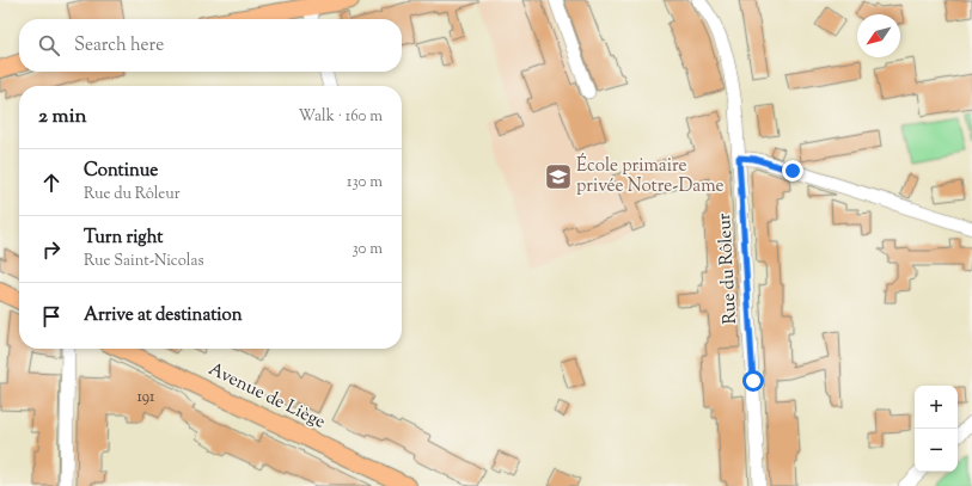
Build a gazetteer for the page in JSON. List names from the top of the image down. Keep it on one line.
{"streets":{"main road":["Avenue de Liège"],"street":["Rue du Rôleur"]},"places":{"school or university":["École primaire privée Notre-Dame"]},"house_numbers":["191"],"north":"bottom left","page":{"search":"Search here","heading":["2 min","Walk · 160 m"],"list":[["Continue","Rue du Rôleur","130 m"],["Turn right","Rue Saint-Nicolas","30 m"],"Arrive at destination"],"map_buttons":["+","−"]}}
